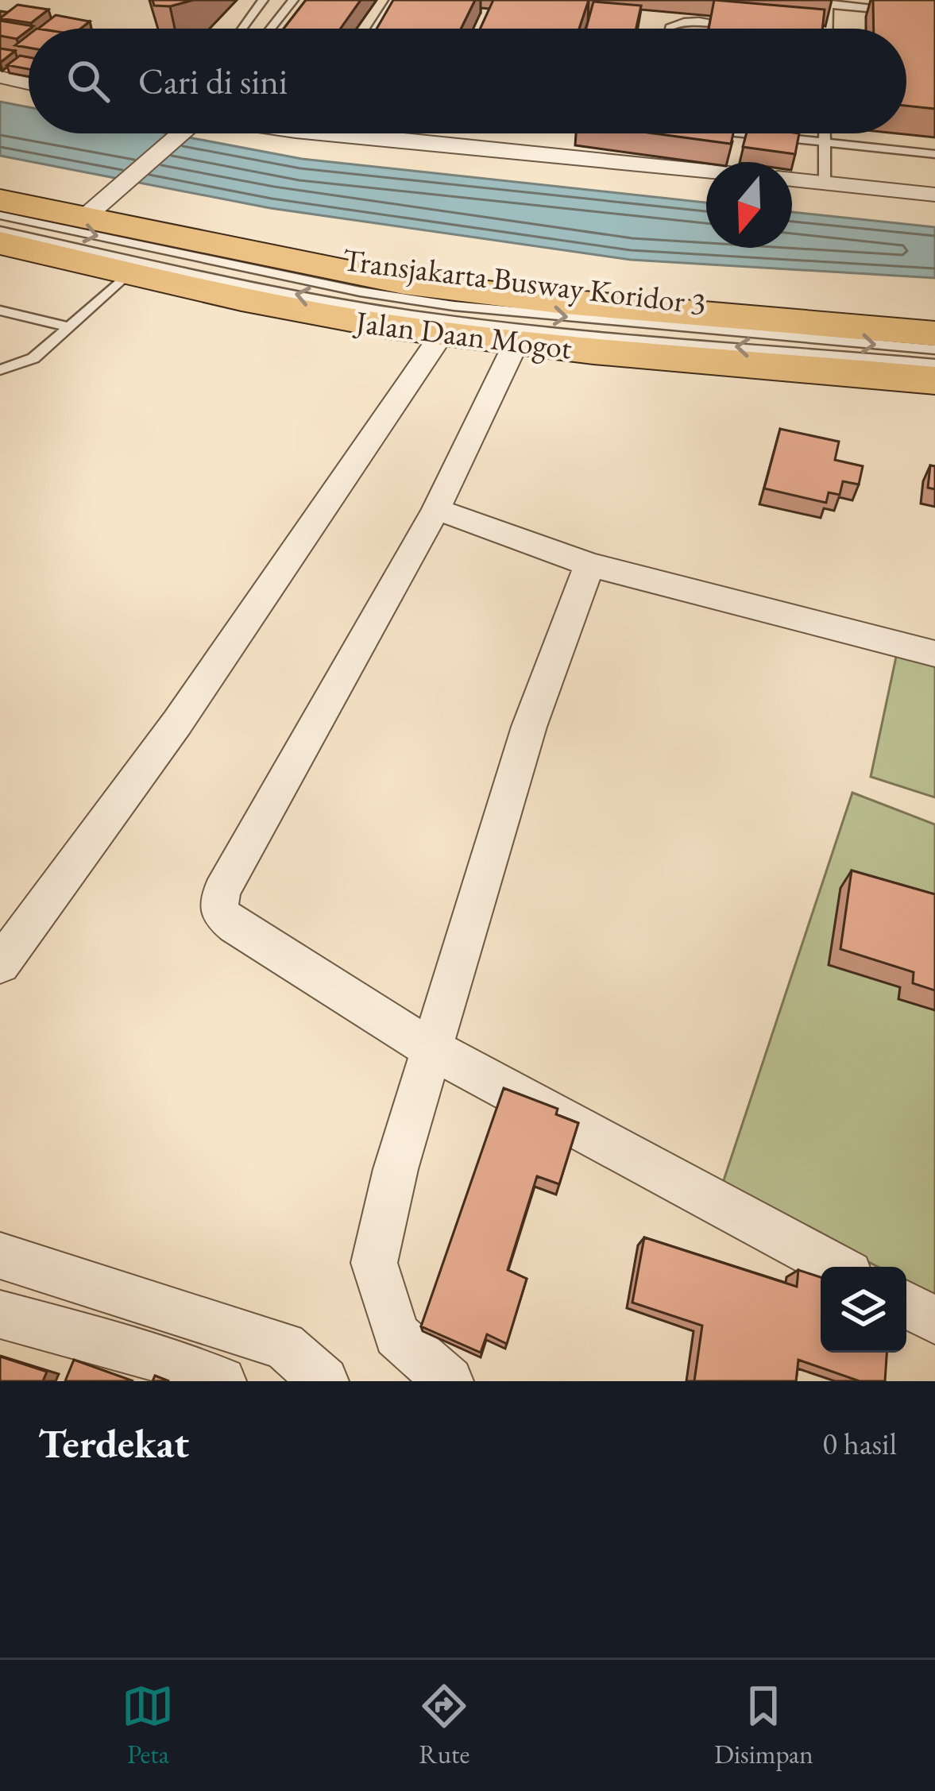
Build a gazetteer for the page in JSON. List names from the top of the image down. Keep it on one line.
{"streets":{"highway":["Jalan Daan Mogot"],"lane":["Transjakarta Busway Koridor 3"]},"north":"bottom","page":{"search":"Cari di sini","heading":["Terdekat","0 hasil"],"nav":["Peta","Rute","Disimpan"]}}
